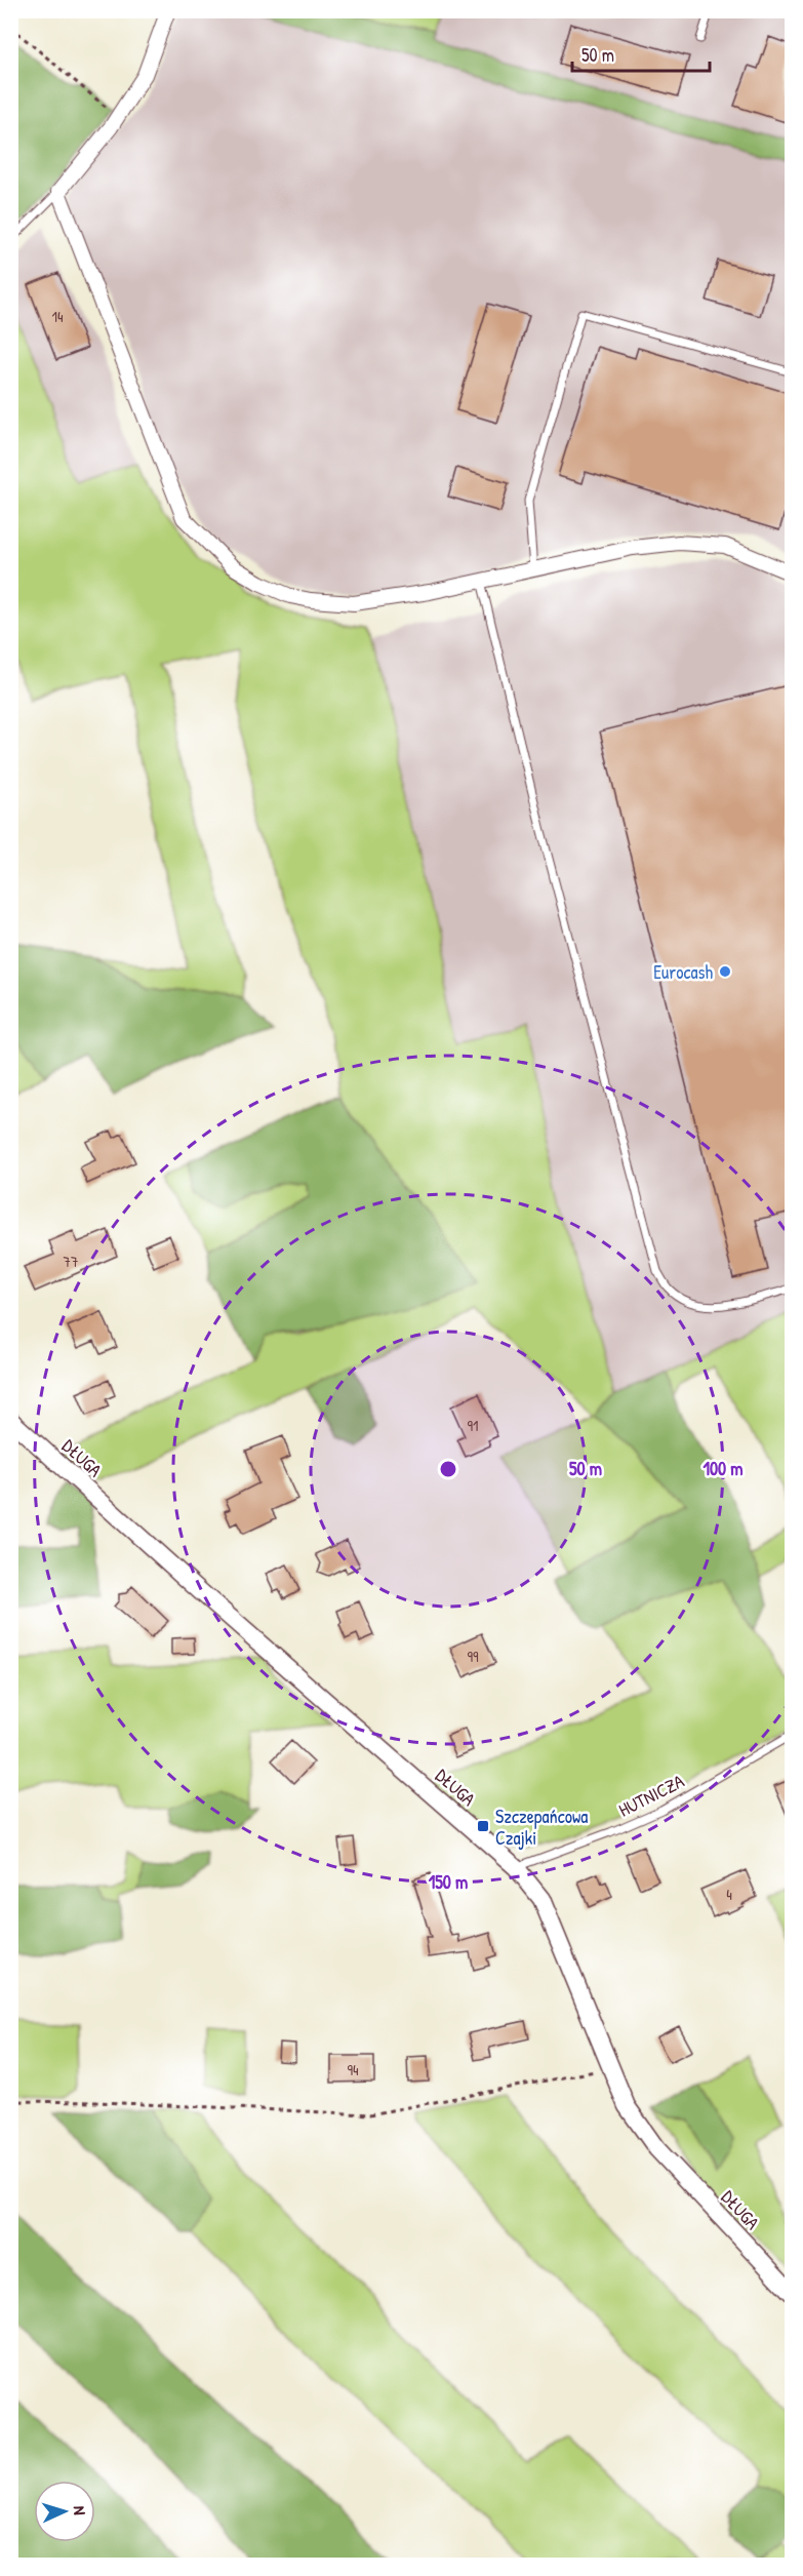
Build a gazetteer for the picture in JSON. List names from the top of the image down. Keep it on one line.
{"streets":{"street":["DŁUGA"],"lane":["HUTNICZA"]},"crossings":[["DŁUGA","HUTNICZA"]],"places":{"other":["Eurocash"],"transit":["Szczepańcowa Czajki"]},"house_numbers":["14","77","91","99","4","94"],"scale_bar":"50 m","north":"right","rings":["50 m","100 m","150 m"]}
